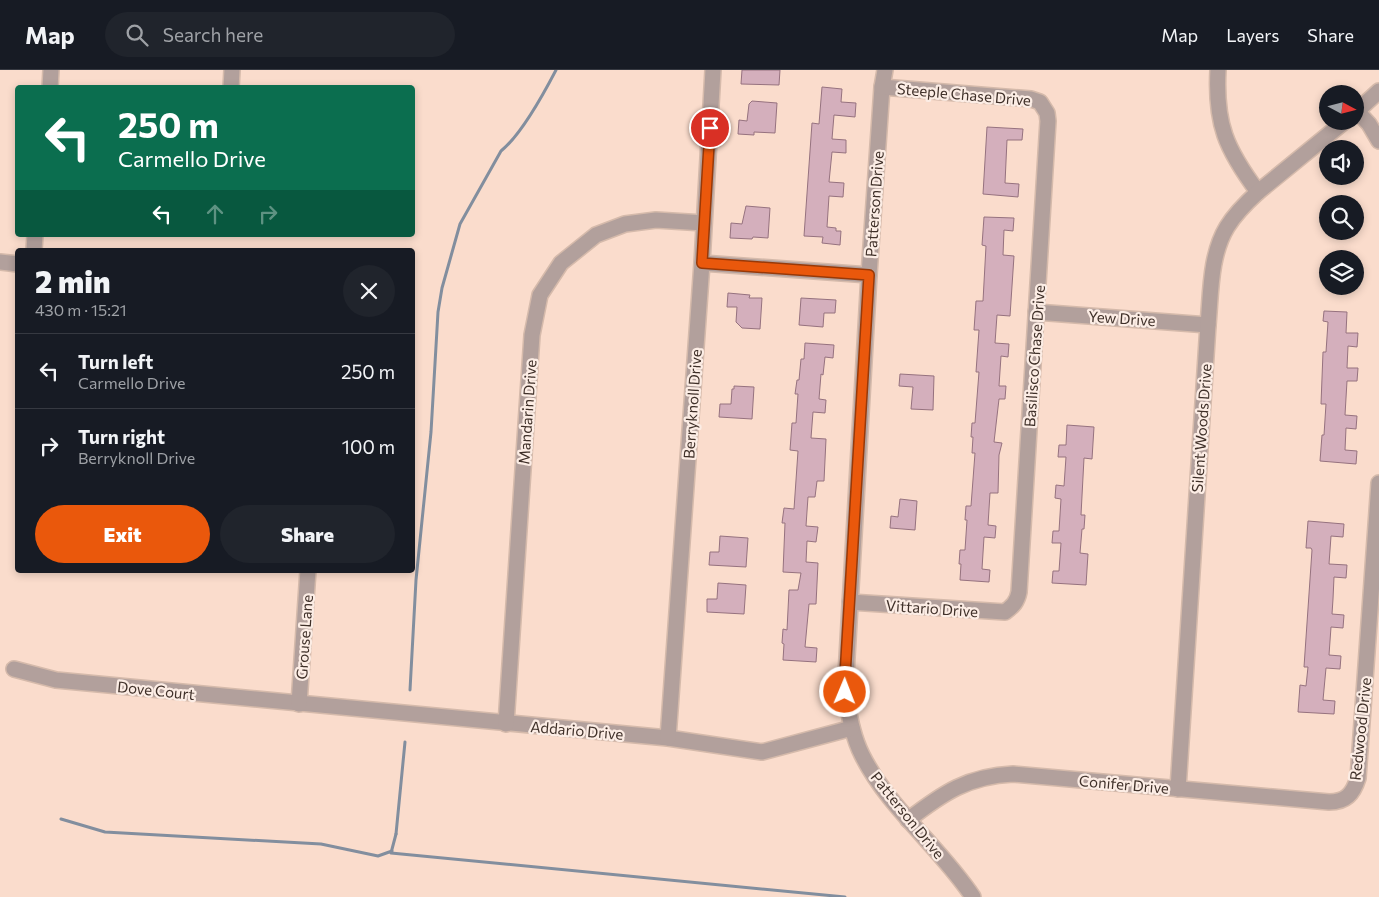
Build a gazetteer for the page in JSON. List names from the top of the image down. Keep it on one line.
{"streets":{"street":["Steeple Chase Drive","Patterson Drive","Yew Drive","Basilisco Chase Drive","Berryknoll Drive","Mandarin Drive","Silent Woods Drive","Vittario Drive","Grouse Lane","Dove Court","Redwood Drive","Addario Drive","Conifer Drive"]},"crossings":[["Steeple Chase Drive","Patterson Drive"],["Steeple Chase Drive","Basilisco Chase Drive"],["Patterson Drive","Vittario Drive"],["Patterson Drive","Addario Drive"],["Patterson Drive","Conifer Drive"],["Yew Drive","Basilisco Chase Drive"],["Yew Drive","Silent Woods Drive"],["Basilisco Chase Drive","Vittario Drive"],["Berryknoll Drive","Mandarin Drive"],["Berryknoll Drive","Addario Drive"],["Mandarin Drive","Addario Drive"],["Silent Woods Drive","Conifer Drive"],["Grouse Lane","Dove Court"],["Grouse Lane","Addario Drive"],["Dove Court","Addario Drive"],["Redwood Drive","Conifer Drive"]],"north":"right","page":{"header":"Map","search":"Search here","nav":["Map","Layers","Share"],"turn":["250 m","Carmello Drive"],"heading":["2 min","430 m · 15:21"],"list":[{"name":"Turn left","note":"Carmello Drive","value":"250 m"},{"name":"Turn right","note":"Berryknoll Drive","value":"100 m"}],"buttons":["Exit","Share"]}}
